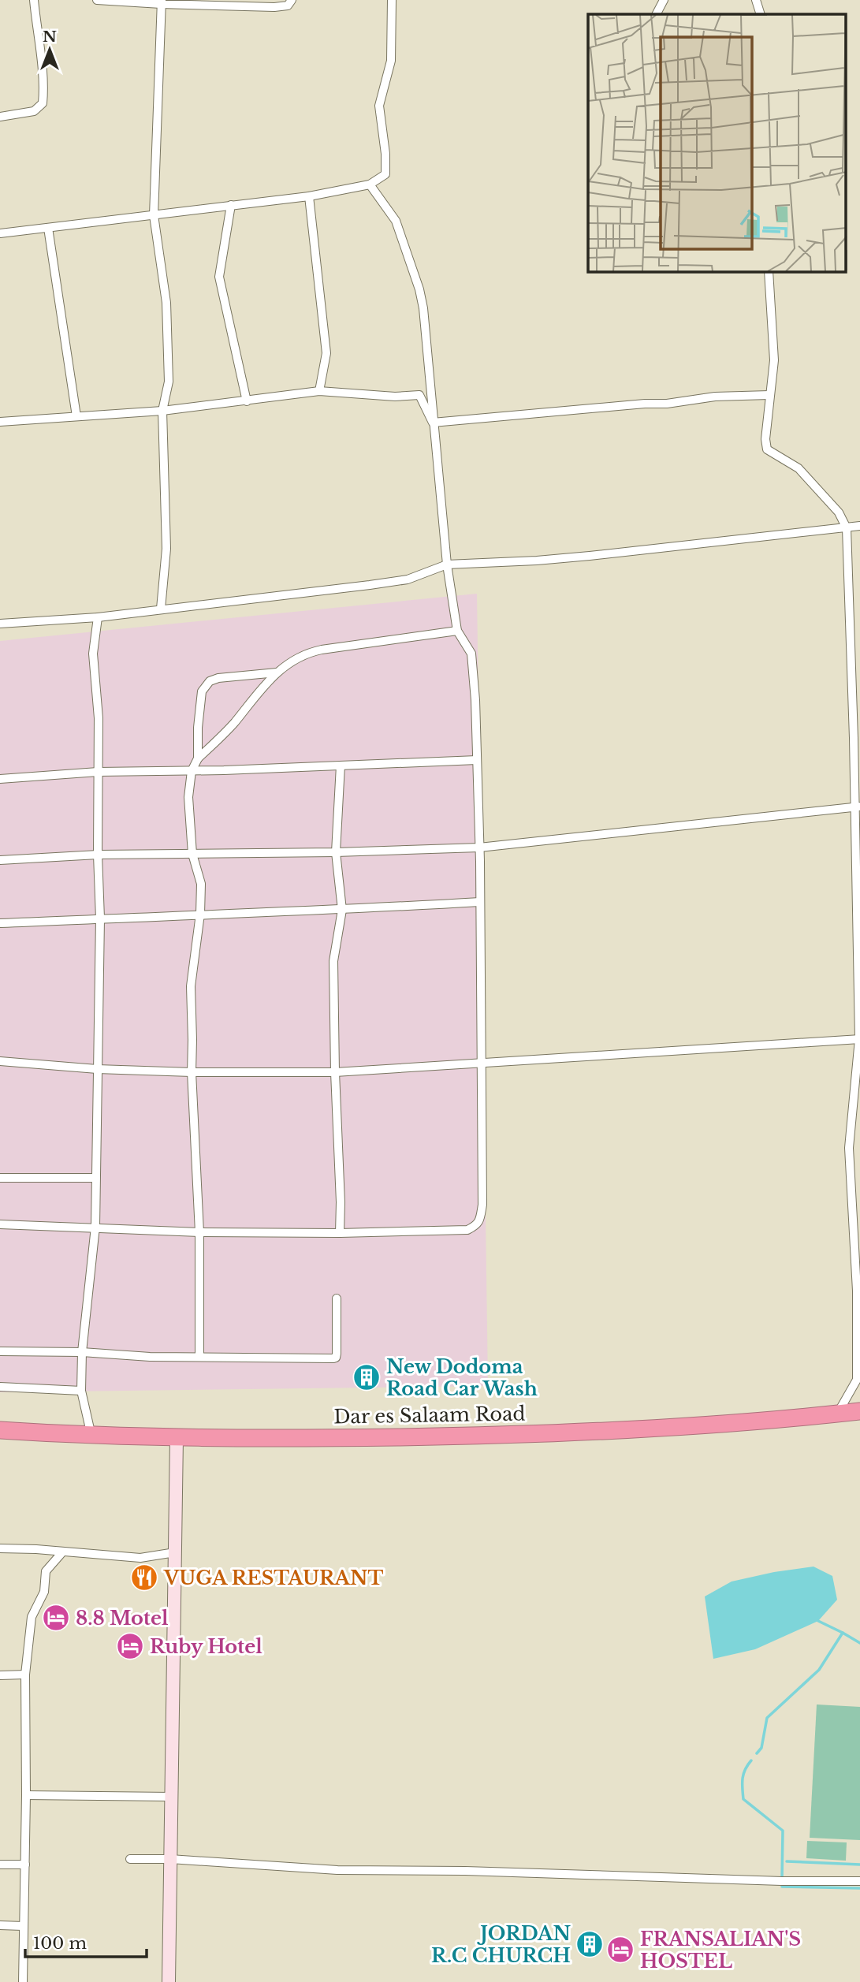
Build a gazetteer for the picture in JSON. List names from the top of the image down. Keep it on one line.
{"streets":{"highway":["Dar es Salaam Road"]},"places":{"building":["New Dodoma Road Car Wash","JORDAN R.C CHURCH"],"restaurant":["VUGA RESTAURANT"],"hotel":["8.8 Motel","Ruby Hotel","FRANSALIAN'S HOSTEL"]},"scale_bar":"100 m","north":"top"}
